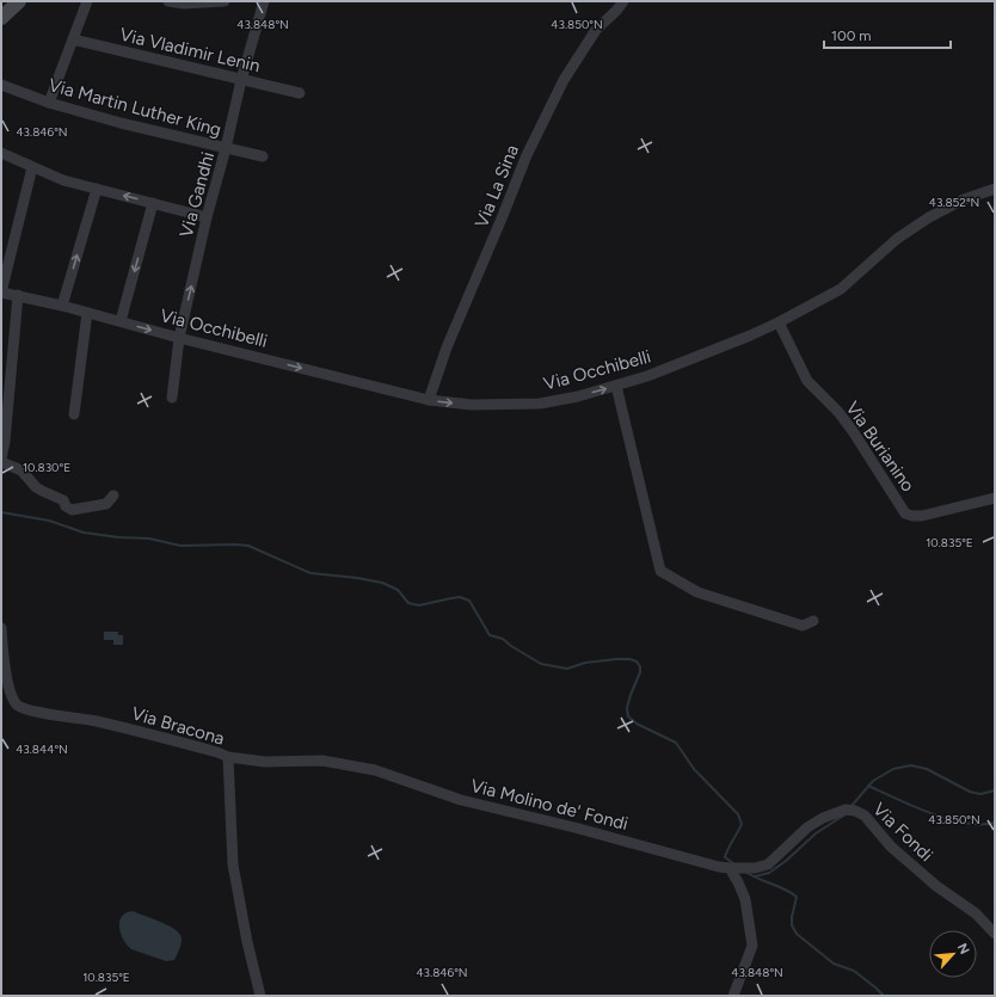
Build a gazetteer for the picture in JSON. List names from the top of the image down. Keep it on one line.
{"streets":{"street":["Via Vladimir Lenin","Via Martin Luther King","Via La Sina","Via Gandhi","Via Occhibelli","Via Burianino","Via Bracona","Via Molino de' Fondi","Via Fondi"]},"crossings":[["Via Vladimir Lenin","Via Gandhi"],["Via Martin Luther King","Via Gandhi"],["Via La Sina","Via Occhibelli"],["Via Gandhi","Via Occhibelli"],["Via Occhibelli","Via Burianino"],["Via Bracona","Via Molino de' Fondi"],["Via Molino de' Fondi","Via Fondi"]],"one_way":["Via Occhibelli"],"scale_bar":"100 m","north":"top right","coordinates":["43.848°N","43.850°N","43.846°N","43.852°N","10.830°E","10.835°E","43.844°N"]}
